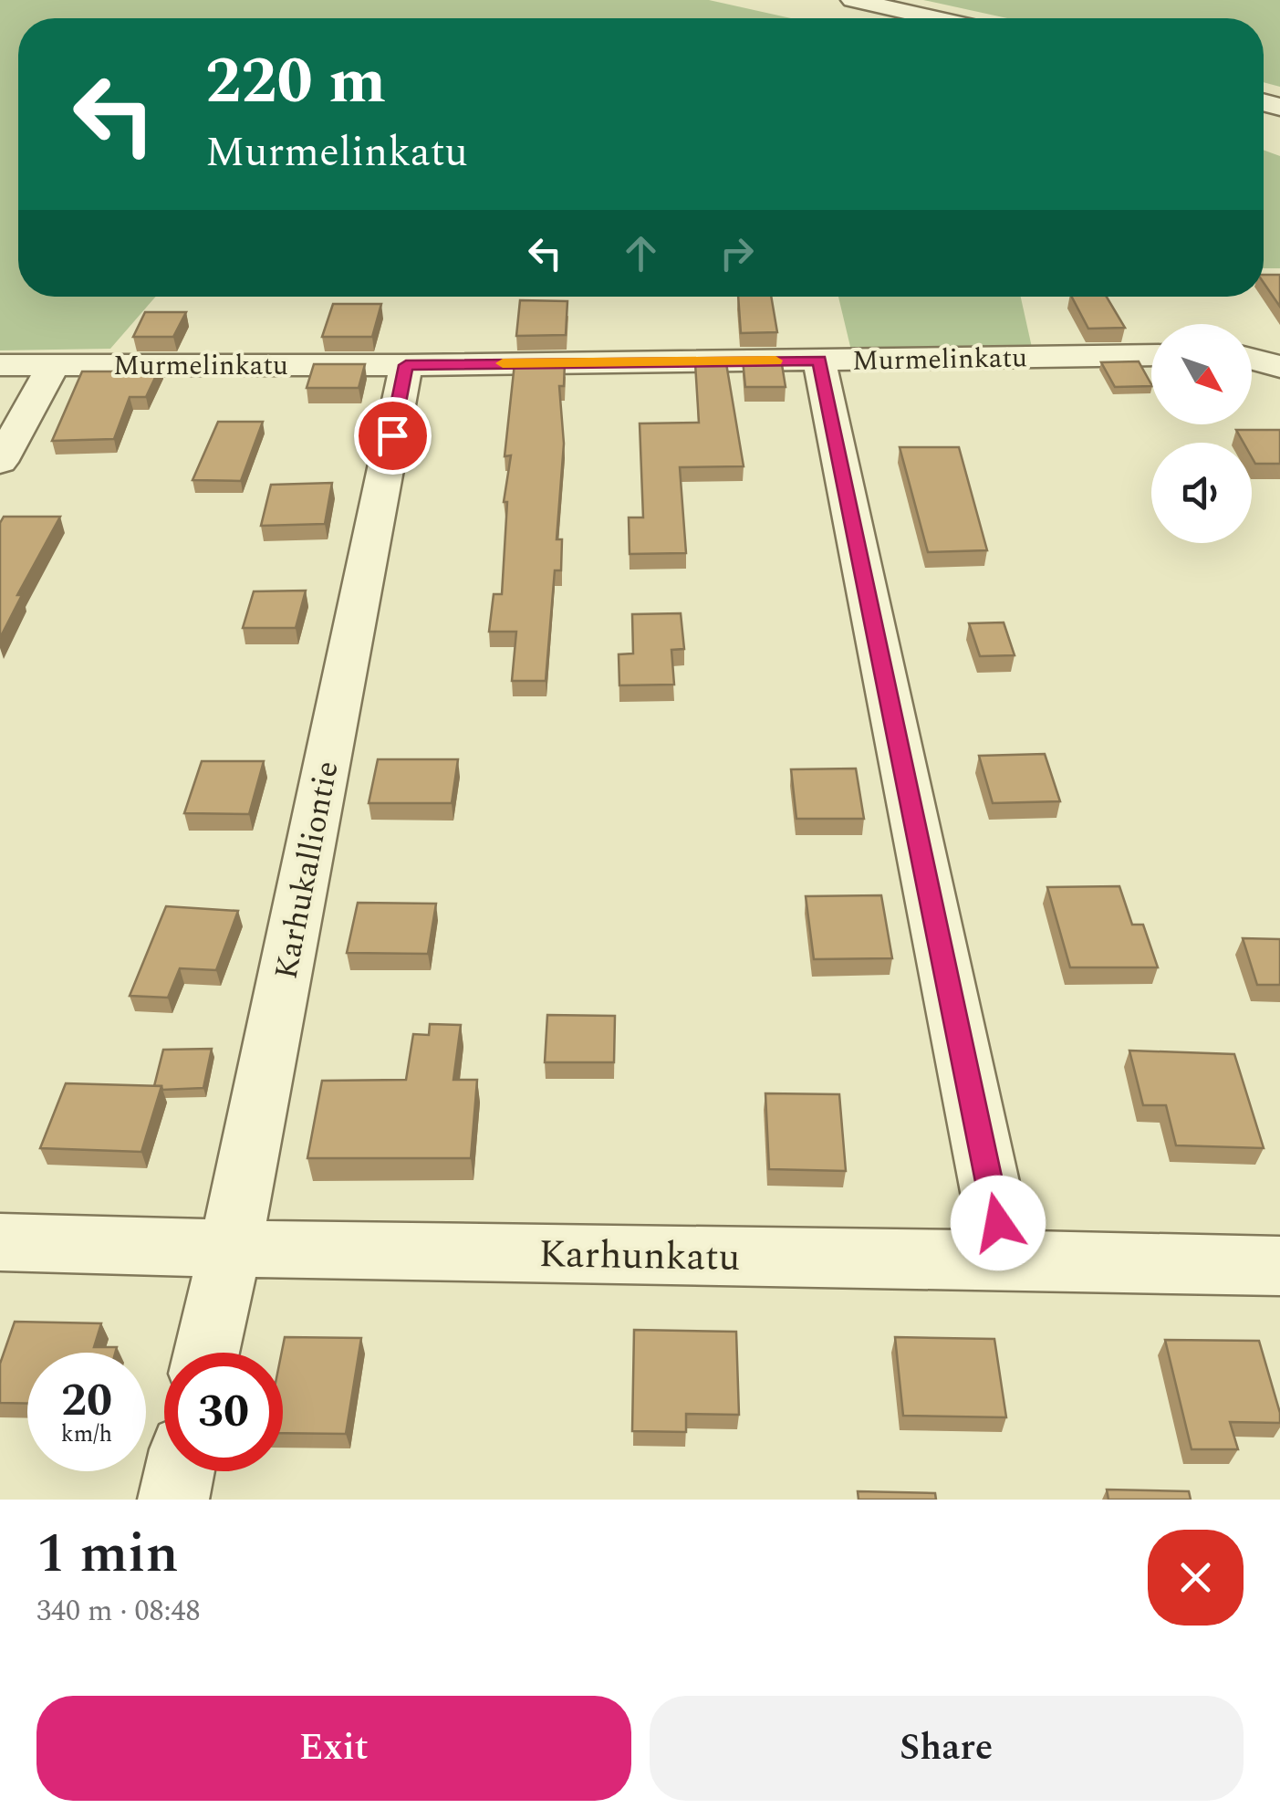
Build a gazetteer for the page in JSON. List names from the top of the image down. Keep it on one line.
{"streets":{"street":["Murmelinkatu","Karhukalliontie","Karhunkatu"]},"crossings":[["Murmelinkatu","Karhukalliontie"],["Karhukalliontie","Karhunkatu"]],"north":"bottom right","page":{"turn":["220 m","Murmelinkatu"],"speed":"20 km/h","limit":"30","heading":["1 min","340 m · 08:48"],"buttons":["Exit","Share"]}}
